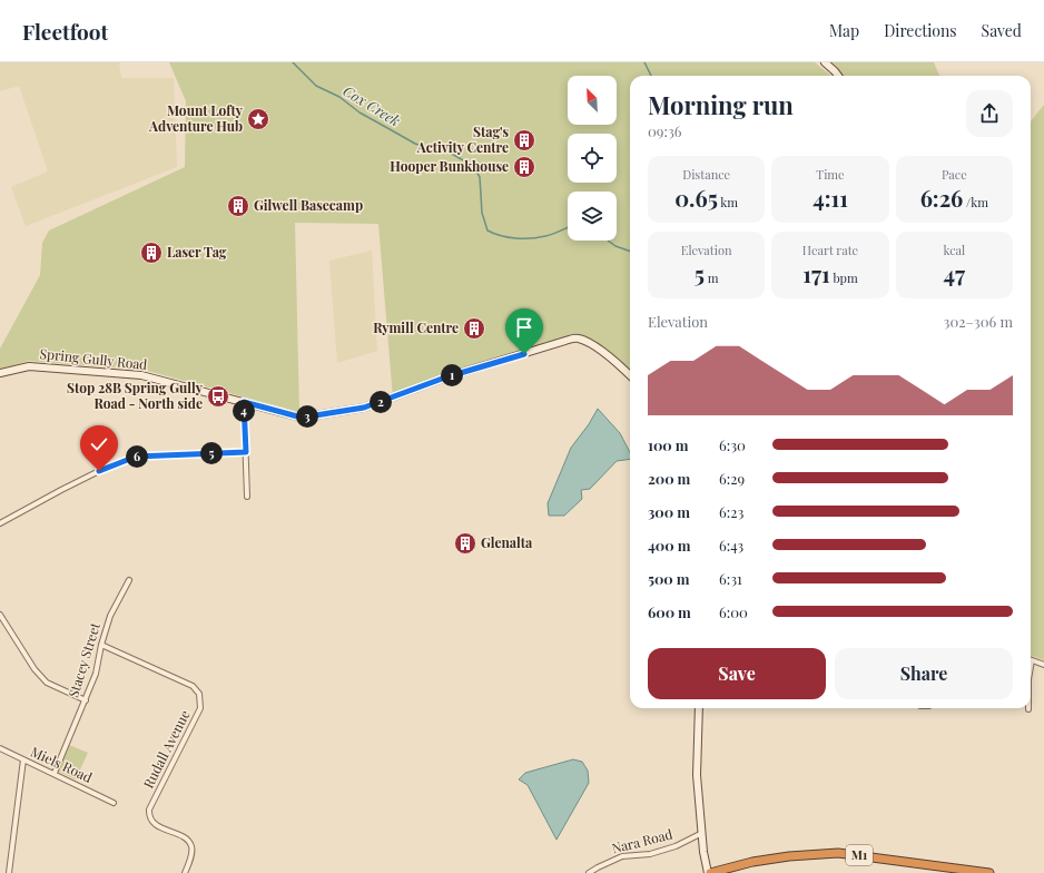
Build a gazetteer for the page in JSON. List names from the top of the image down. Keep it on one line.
{"streets":{"highway":["M1"],"main road":["Spring Gully Road"],"street":["Stacey Street","Rudall Avenue","Miels Road","Nara Road"]},"crossings":[["Stacey Street","Rudall Avenue"],["Stacey Street","Miels Road"]],"water":["Cox Creek"],"places":{"place":["Mount Lofty Adventure Hub"],"building":["Stag's Activity Centre","Hooper Bunkhouse","Gilwell Basecamp","Laser Tag","Rymill Centre","Glenalta"],"bus stop":["Stop 28B Spring Gully Road - North side"]},"north":"top left","page":{"header":"Fleetfoot","nav":["Map","Directions","Saved"],"heading":["Morning run","09:36"],"stats":[["Distance","0.65 km"],["Time","4:11"],["Pace","6:26 /km"],["Elevation","5 m"],["Heart rate","171 bpm"],["kcal","47"]],"chart":["Elevation","302–306 m"],"pins":["1","2","4","3","5","6"],"list":[{"name":"100 m","note":"6:30"},{"name":"200 m","note":"6:29"},{"name":"300 m","note":"6:23"},{"name":"400 m","note":"6:43"},{"name":"500 m","note":"6:31"},{"name":"600 m","note":"6:00"}],"buttons":["Save","Share"]}}
